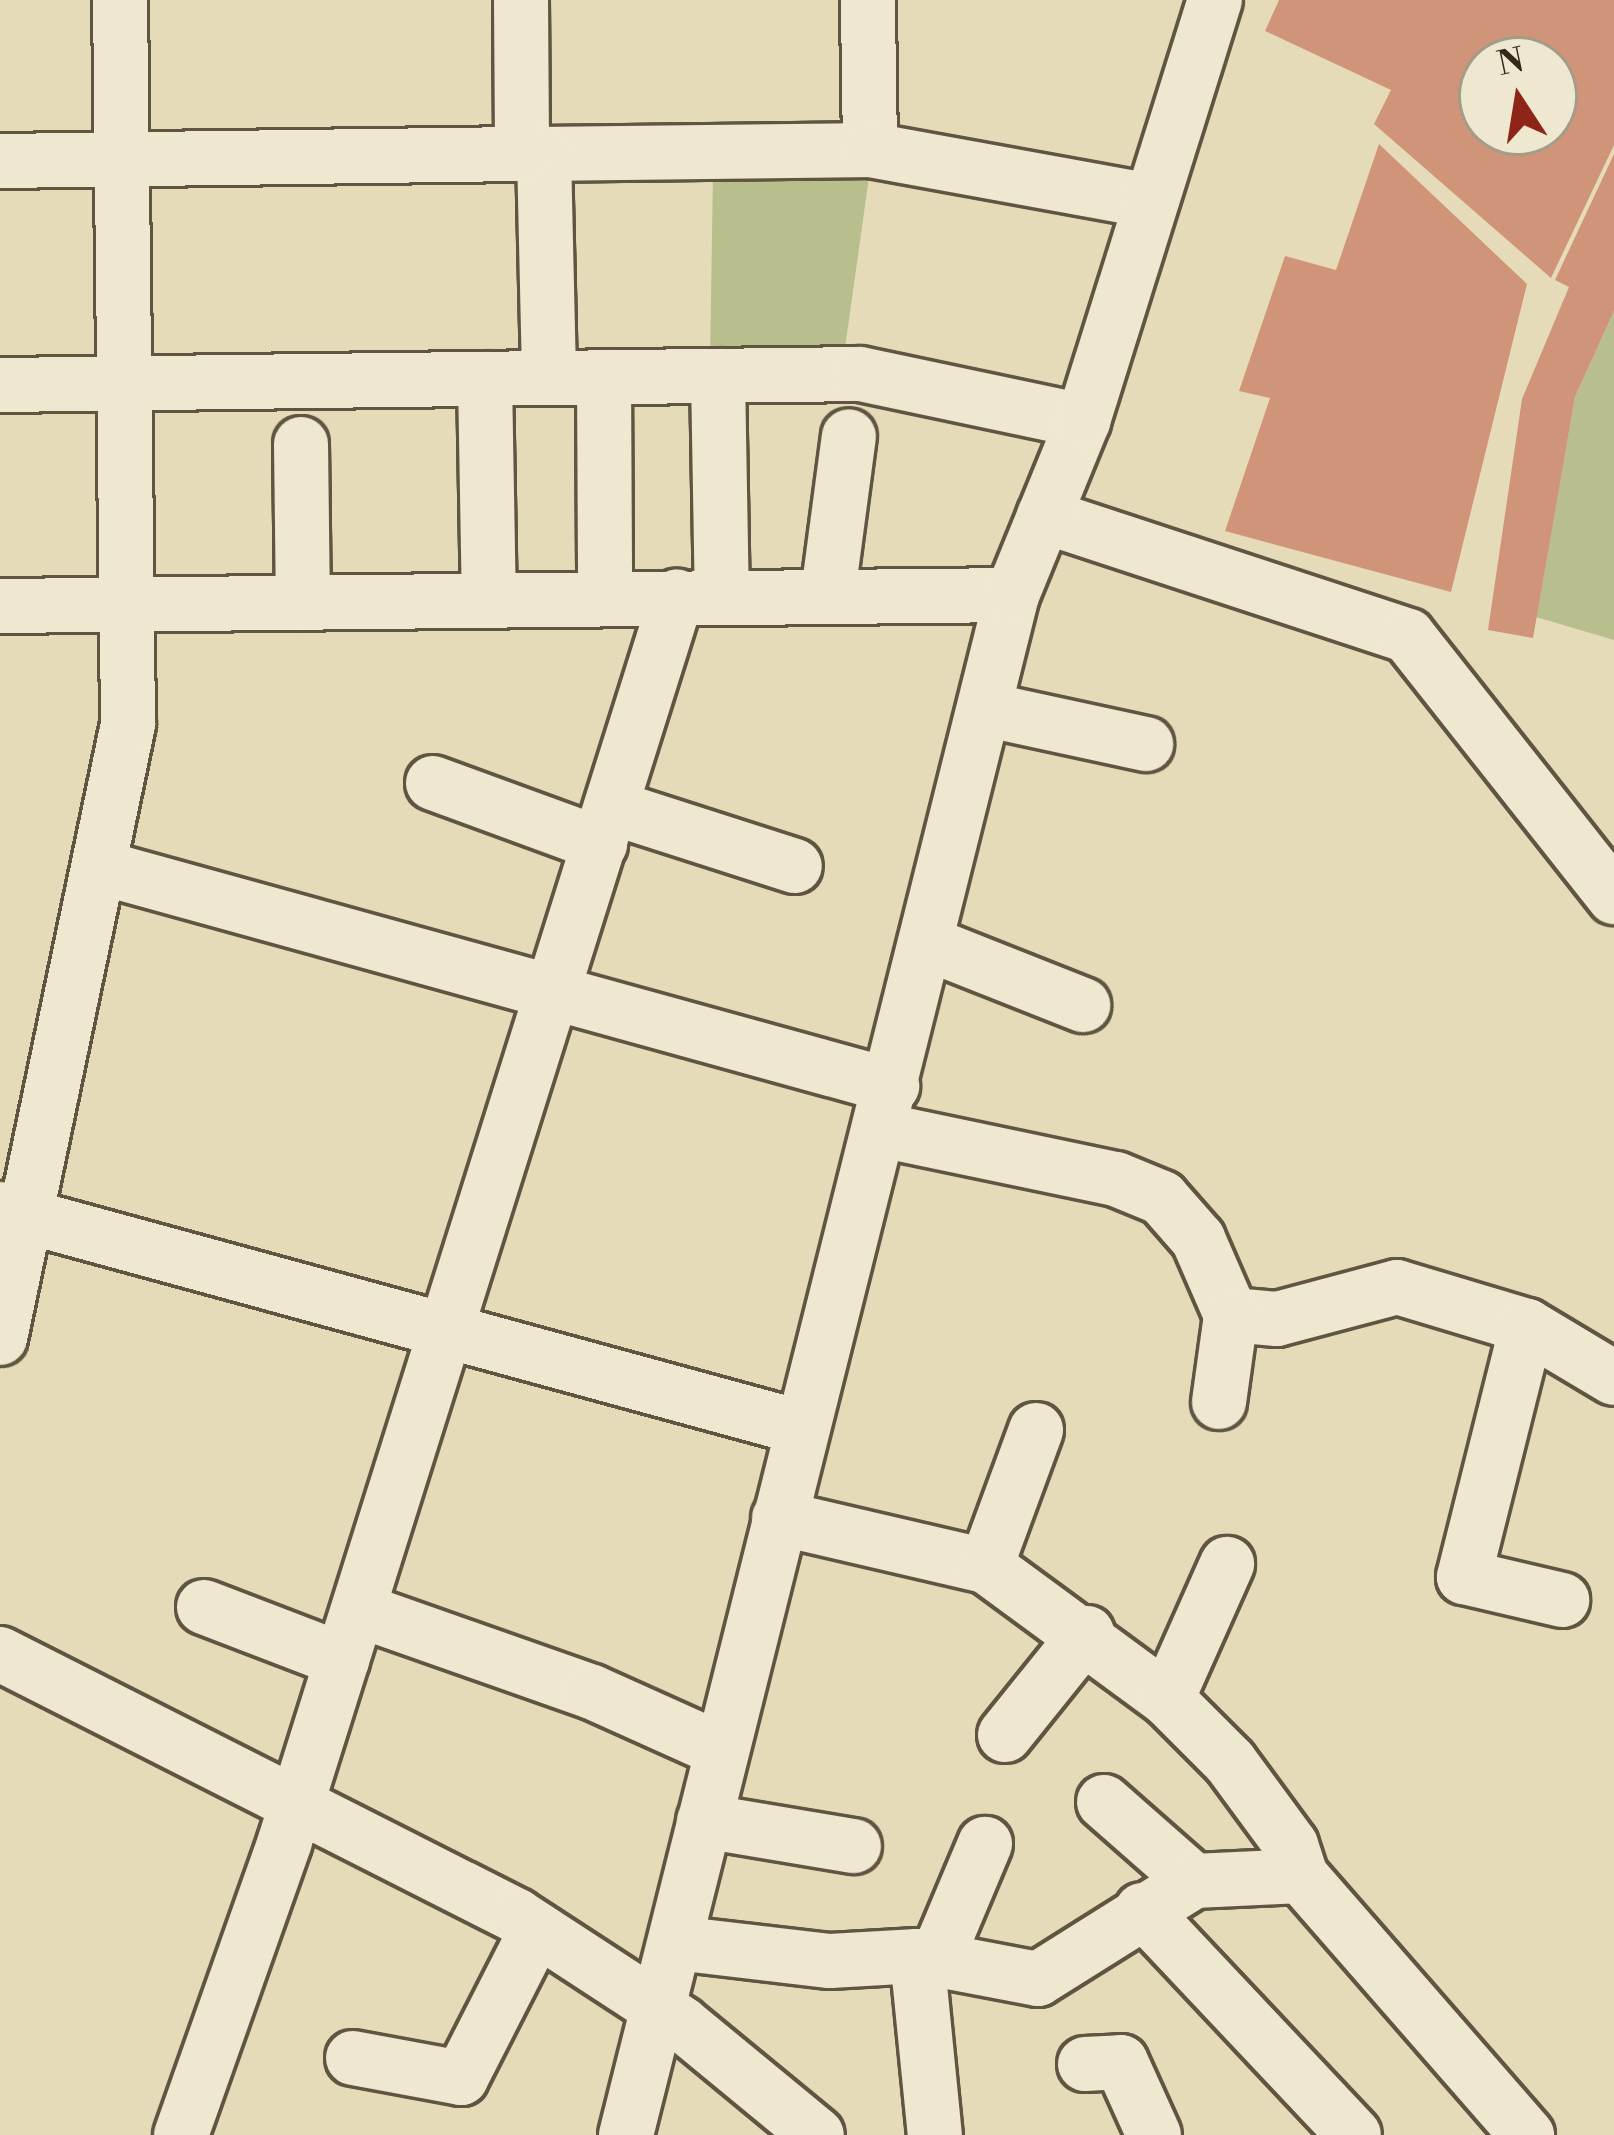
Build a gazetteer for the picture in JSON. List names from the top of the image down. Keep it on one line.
{"north":"top"}
